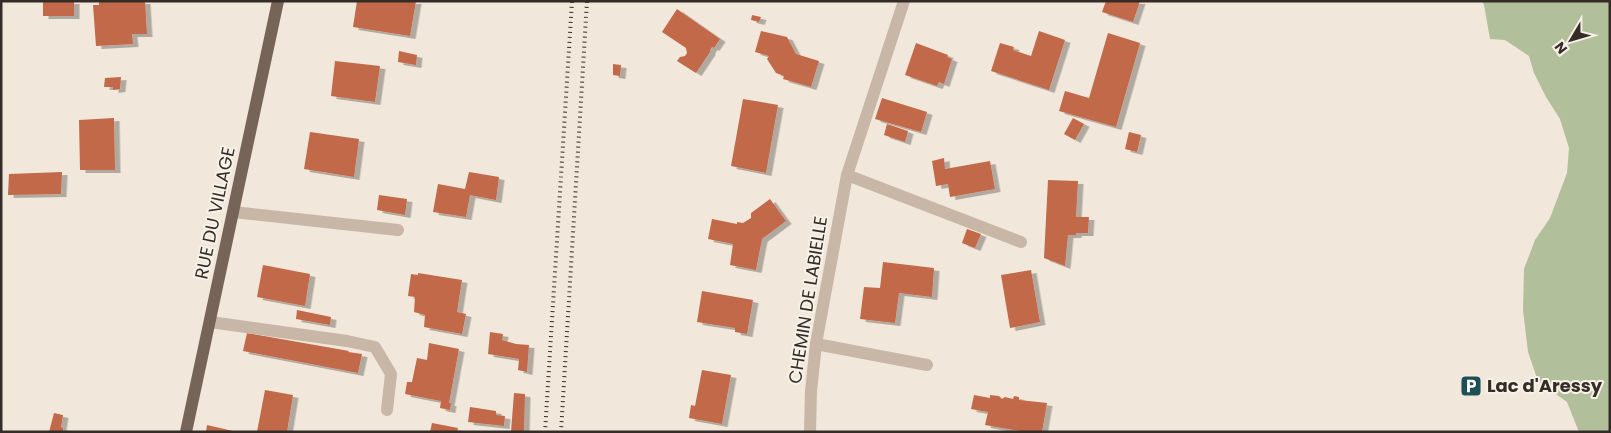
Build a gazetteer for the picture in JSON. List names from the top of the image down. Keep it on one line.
{"streets":{"main road":["RUE DU VILLAGE"],"street":["CHEMIN DE LABIELLE"]},"places":{"parking":["Lac d'Aressy"]},"north":"bottom left"}
